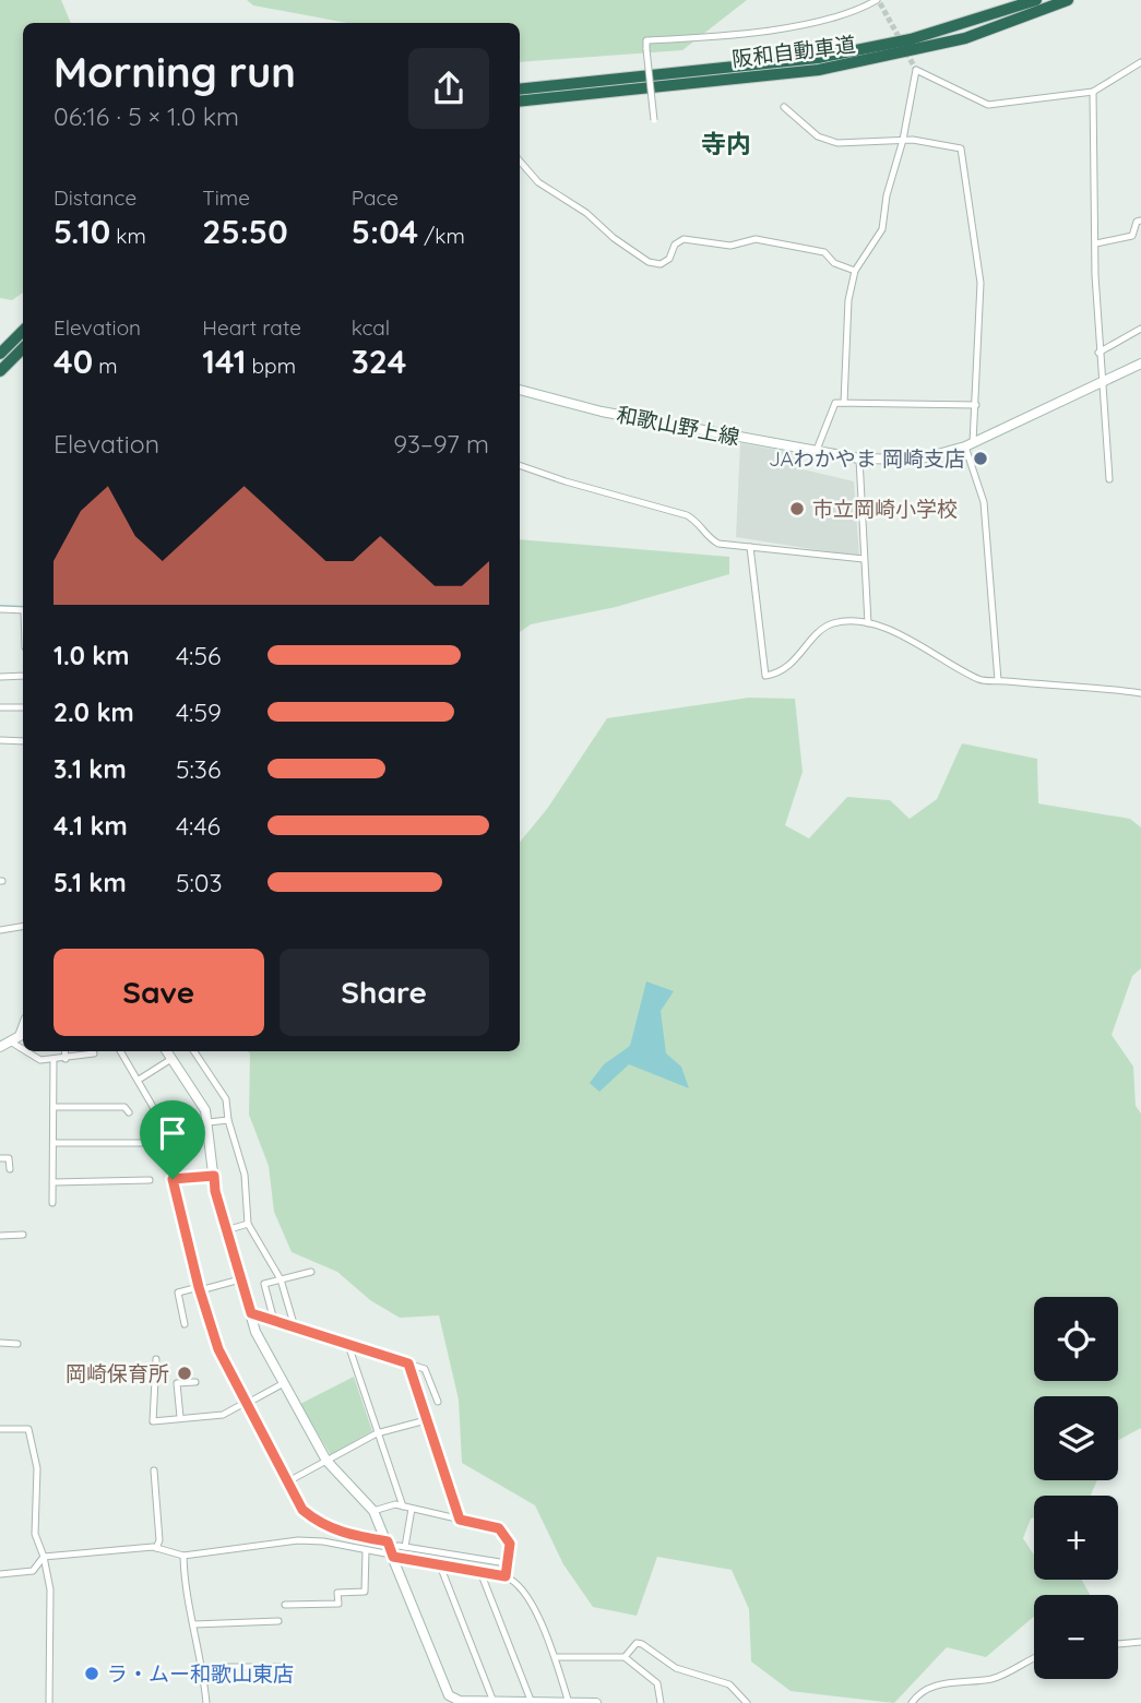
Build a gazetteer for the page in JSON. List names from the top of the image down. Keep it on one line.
{"streets":{"highway":["阪和自動車道"],"street":["和歌山野上線"]},"districts":["寺内"],"places":["JAわかやま 岡崎支店","市立岡崎小学校","岡崎保育所","ラ・ムー和歌山東店"],"page":{"heading":["Morning run","06:16 · 5 × 1.0 km"],"stats":[["Distance","5.10 km"],["Time","25:50"],["Pace","5:04 /km"],["Elevation","40 m"],["Heart rate","141 bpm"],["kcal","324"]],"chart":["Elevation","93–97 m"],"list":[{"name":"1.0 km","note":"4:56"},{"name":"2.0 km","note":"4:59"},{"name":"3.1 km","note":"5:36"},{"name":"4.1 km","note":"4:46"},{"name":"5.1 km","note":"5:03"}],"buttons":["Save","Share"],"map_buttons":["+","−"]}}
